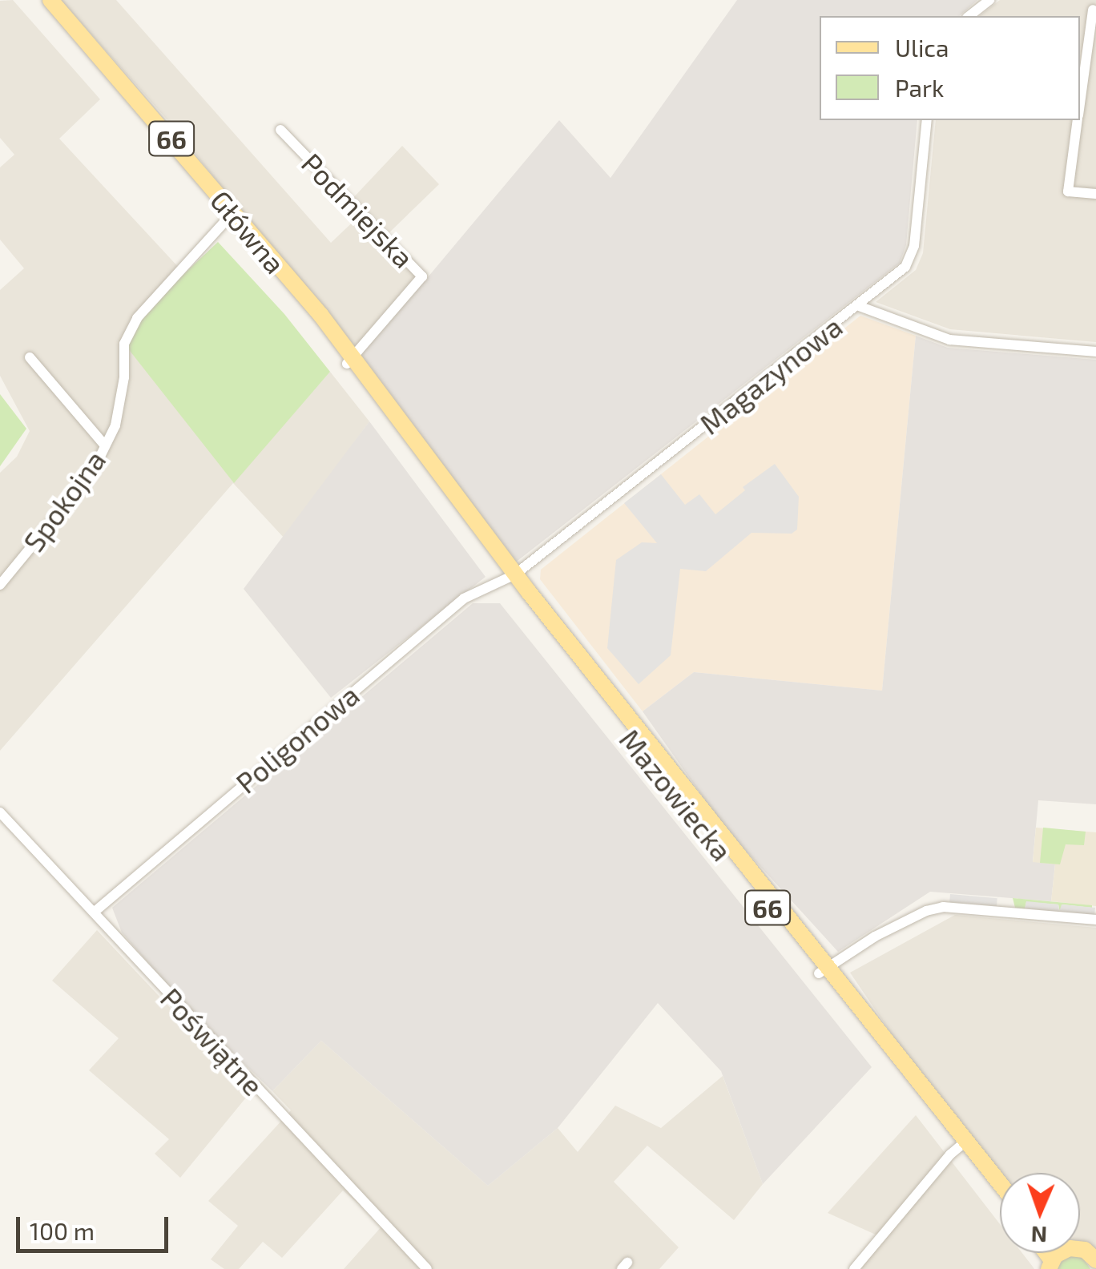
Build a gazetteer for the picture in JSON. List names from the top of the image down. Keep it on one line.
{"streets":{"main road":["66","Główna","Mazowiecka"],"street":["Podmiejska","Magazynowa","Spokojna","Poligonowa","Poświątne"]},"crossings":[["Podmiejska","Główna"],["Podmiejska","Mazowiecka"],["Główna","Spokojna"],["Główna","Mazowiecka"],["Magazynowa","Poligonowa"],["Magazynowa","Mazowiecka"],["Poligonowa","Mazowiecka"],["Poligonowa","Poświątne"]],"legend":["Ulica","Park"],"scale_bar":"100 m","north":"bottom"}
